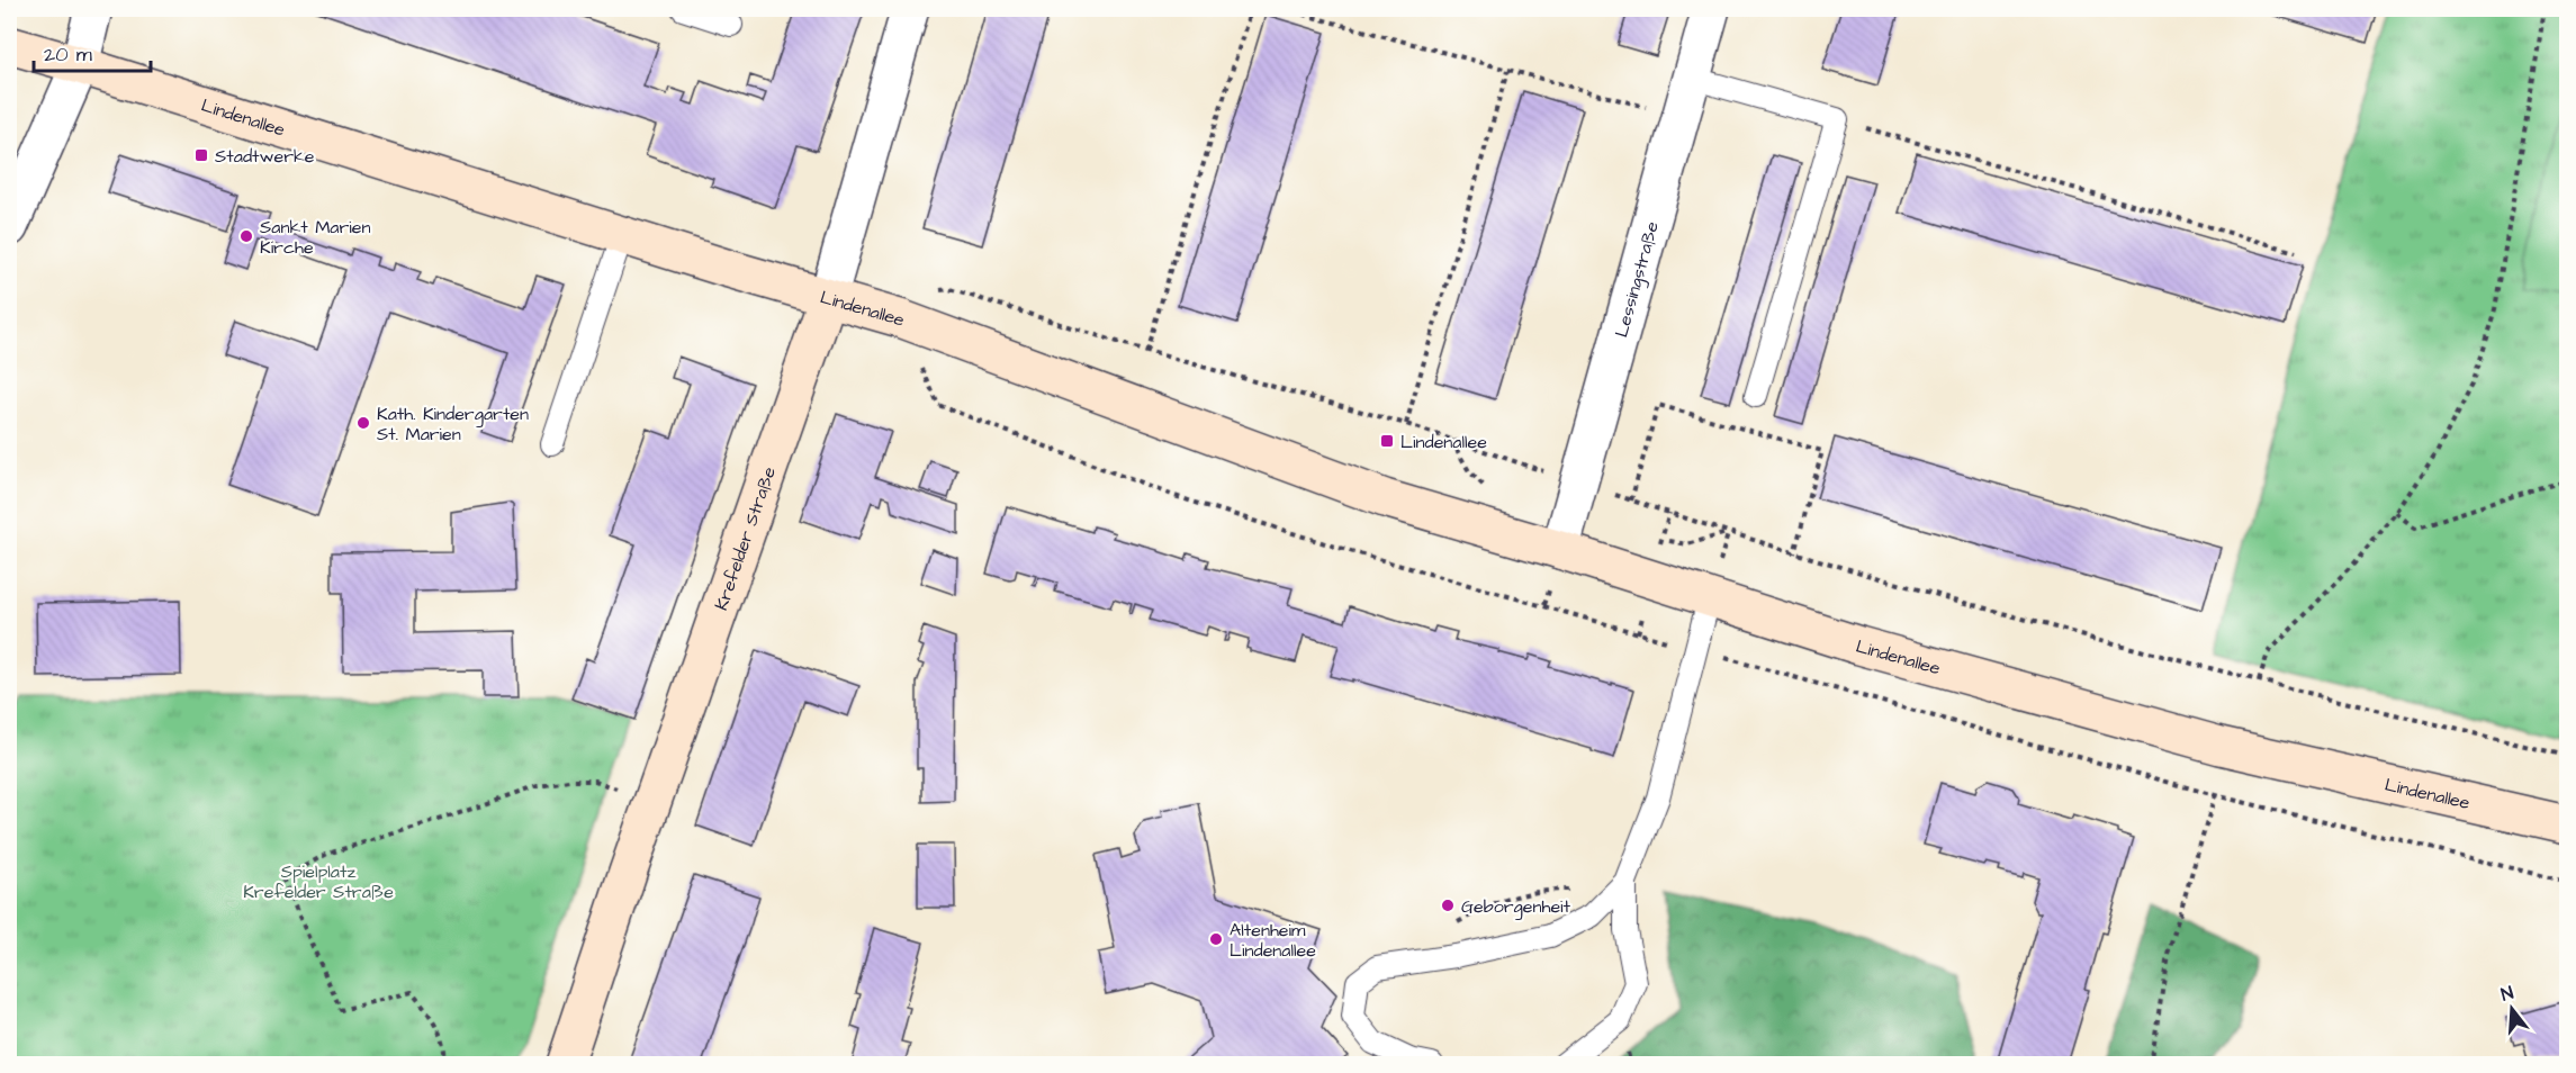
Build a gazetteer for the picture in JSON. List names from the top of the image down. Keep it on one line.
{"streets":{"street":["Lindenallee","Lessingstraße","Krefelder Straße"]},"crossings":[["Lindenallee","Lessingstraße"],["Lindenallee","Krefelder Straße"]],"parks":["Spielplatz Krefelder Straße"],"places":{"transit":["Stadtwerke","Lindenallee"],"other":["Sankt Marien Kirche","Kath. Kindergarten St. Marien","Geborgenheit","Altenheim Lindenallee"]},"scale_bar":"20 m","north":"top"}
